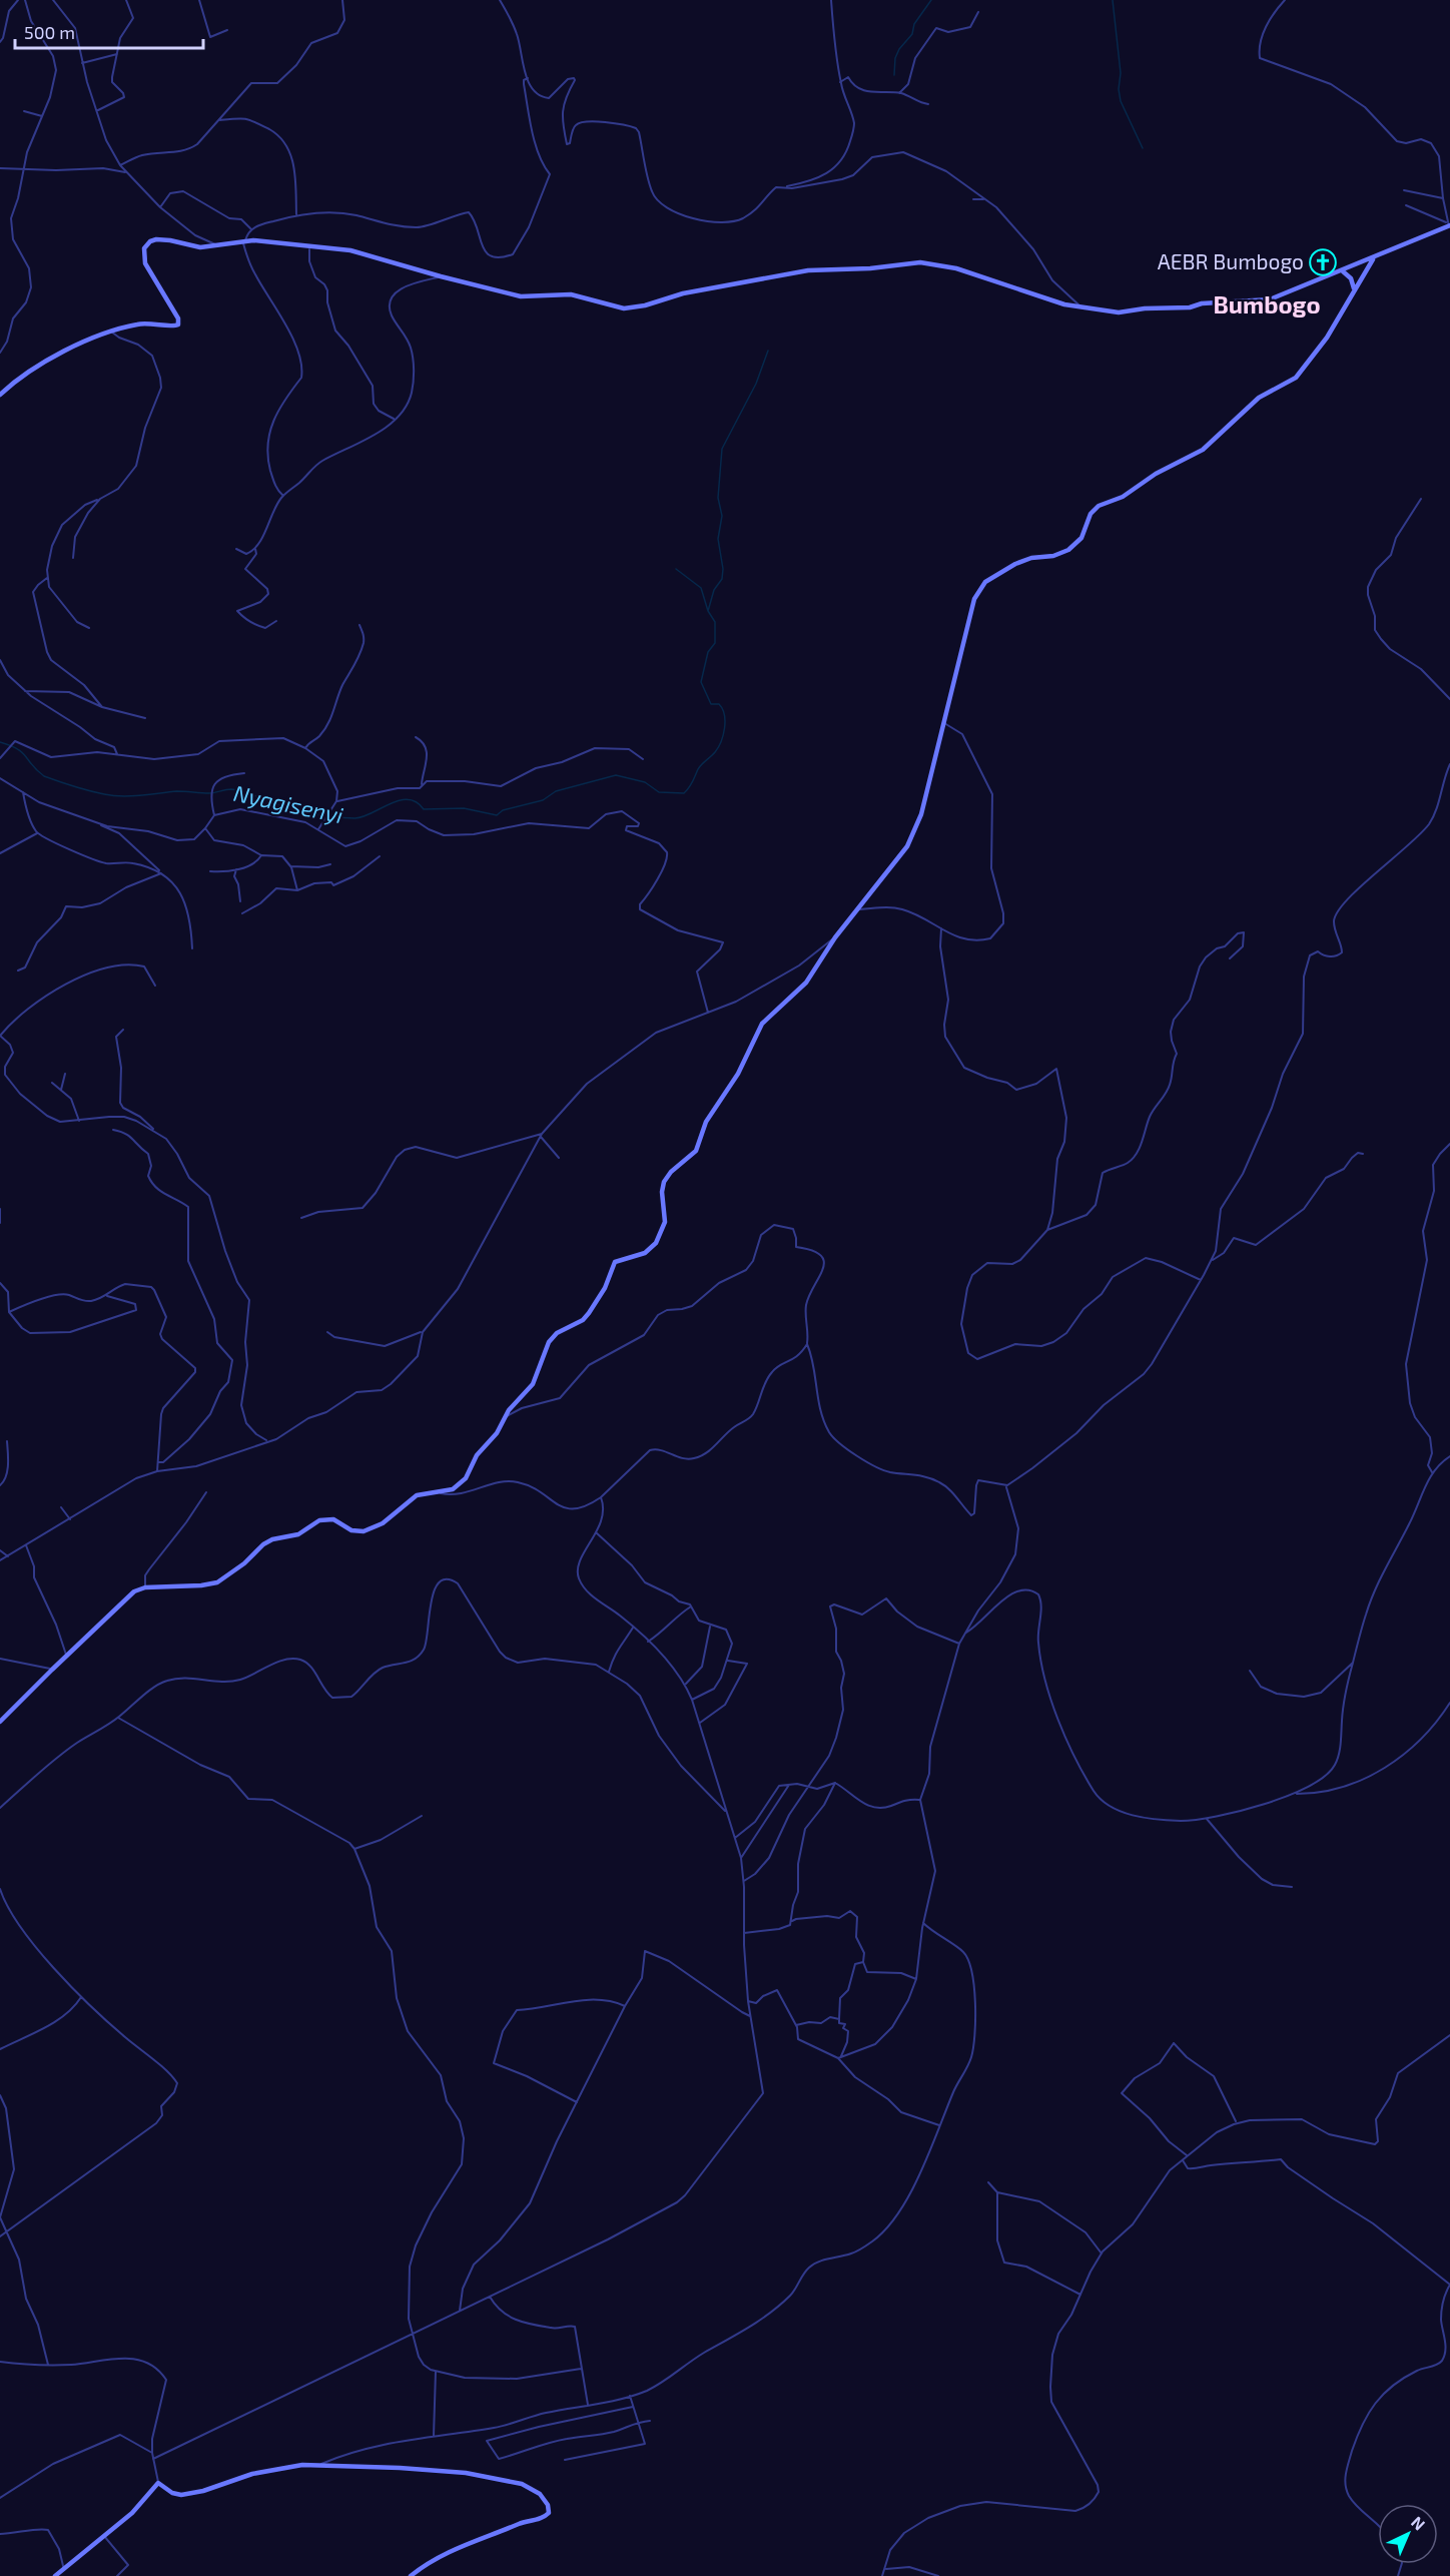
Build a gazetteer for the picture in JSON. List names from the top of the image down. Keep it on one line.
{"districts":["Bumbogo"],"water":["Nyagisenyi"],"places":{"church":["AEBR Bumbogo"]},"scale_bar":"500 m","north":"top right"}
